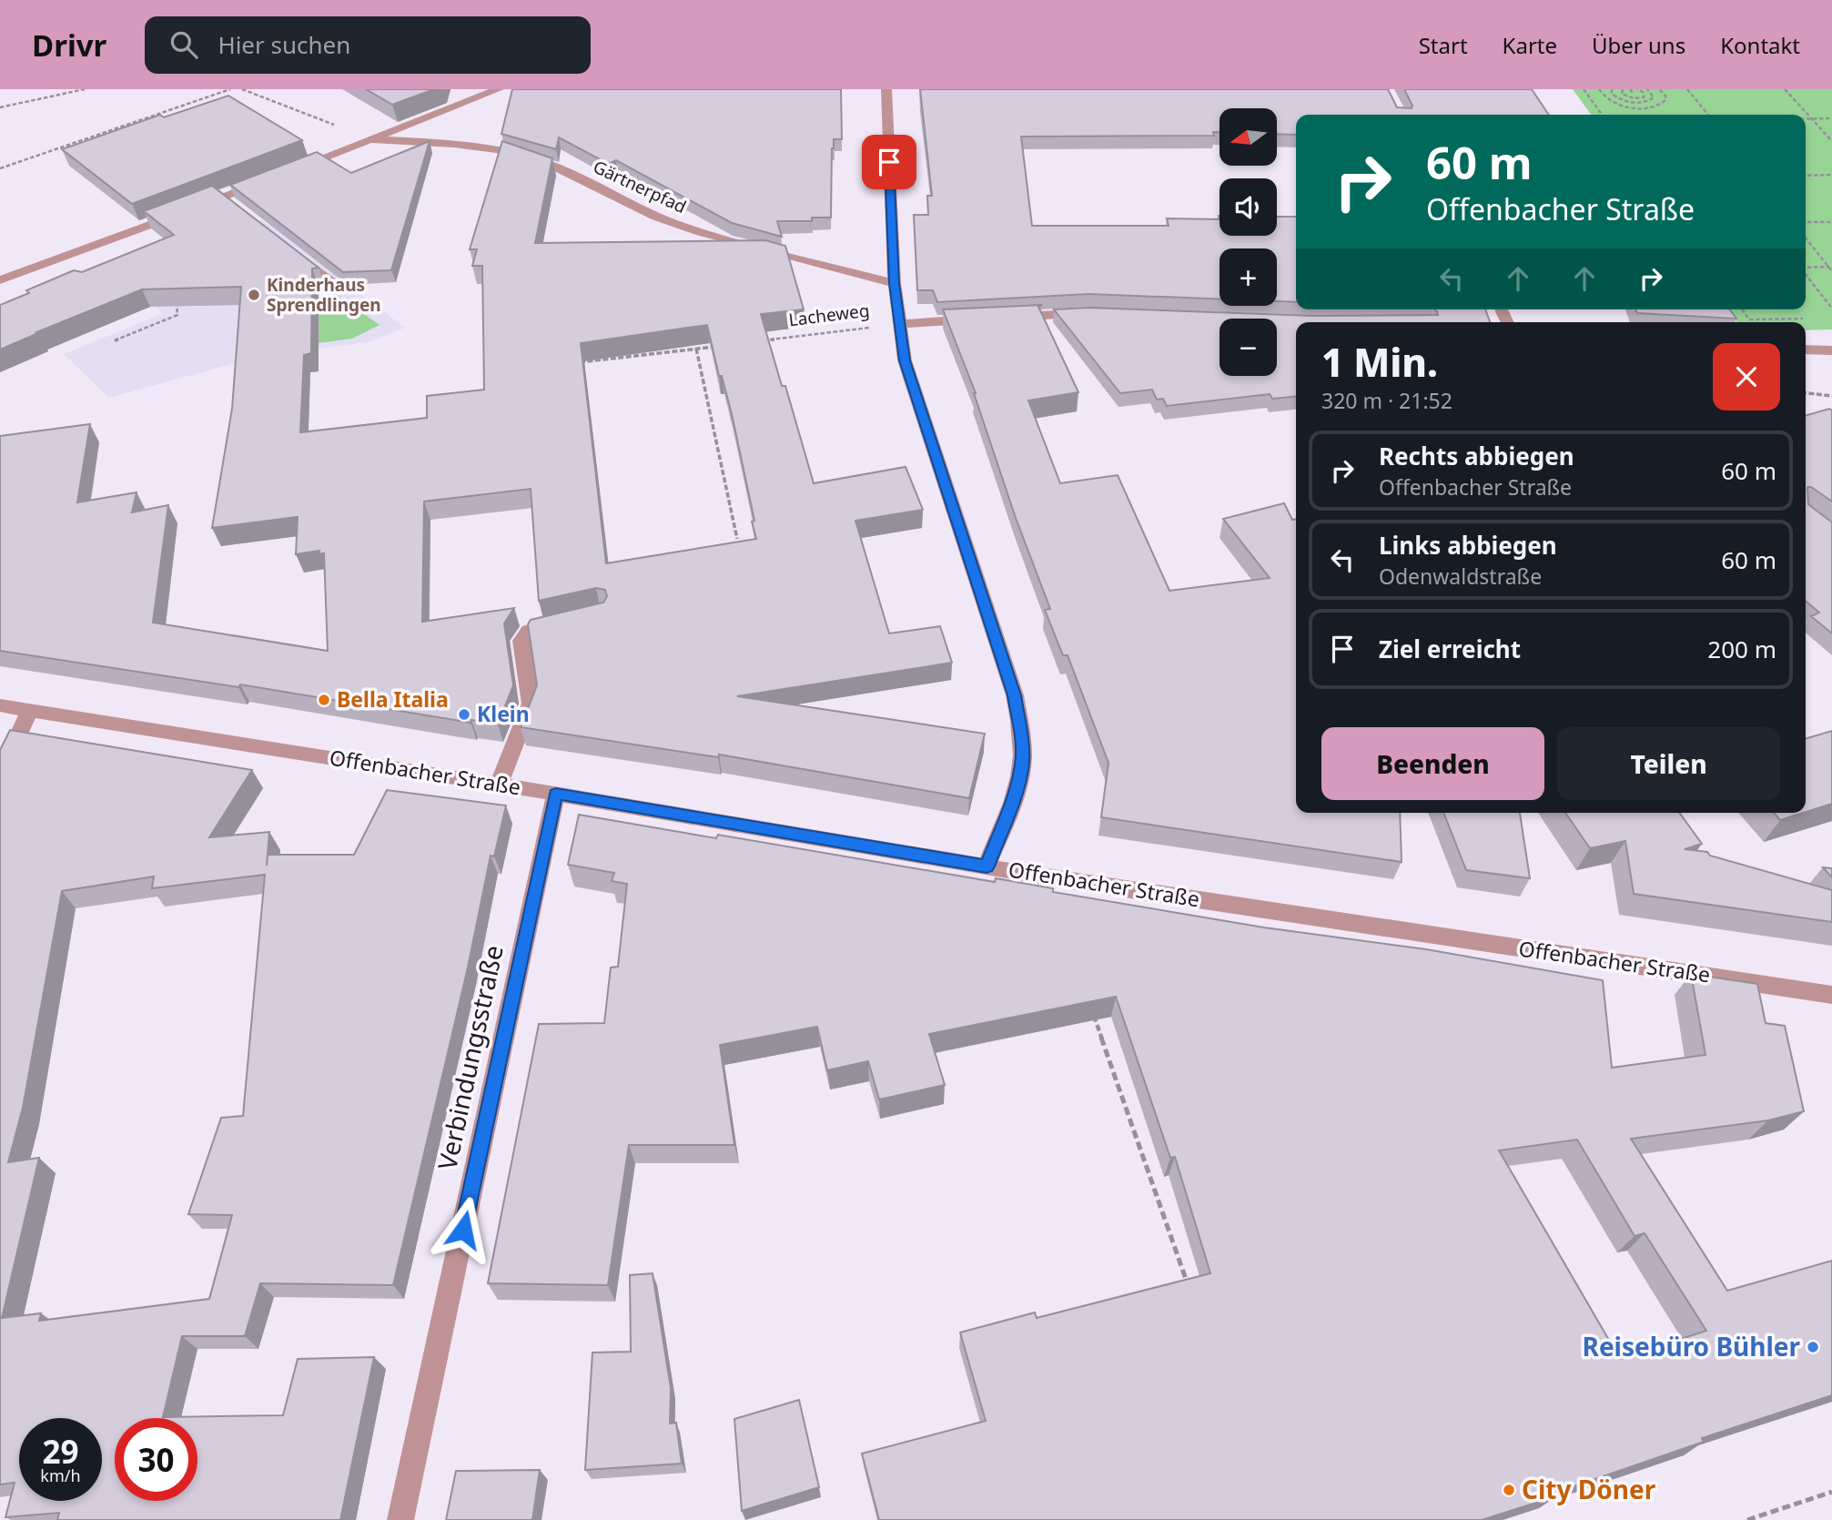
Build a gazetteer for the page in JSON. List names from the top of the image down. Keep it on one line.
{"streets":{"street":["Gärtnerpfad","Lacheweg","Offenbacher Straße","Verbindungsstraße"]},"crossings":[["Offenbacher Straße","Verbindungsstraße"]],"places":["Kinderhaus Sprendlingen","Bella Italia","Klein","Reisebüro Bühler","City Döner"],"north":"left","page":{"header":"Drivr","search":"Hier suchen","nav":["Start","Karte","Über uns","Kontakt"],"map_buttons":["+","−"],"turn":["60 m","Offenbacher Straße"],"heading":["1 Min.","320 m · 21:52"],"list":[{"name":"Rechts abbiegen","note":"Offenbacher Straße","value":"60 m"},{"name":"Links abbiegen","note":"Odenwaldstraße","value":"60 m"},{"name":"Ziel erreicht","value":"200 m"}],"buttons":["Beenden","Teilen"],"speed":"29 km/h","limit":"30"}}
